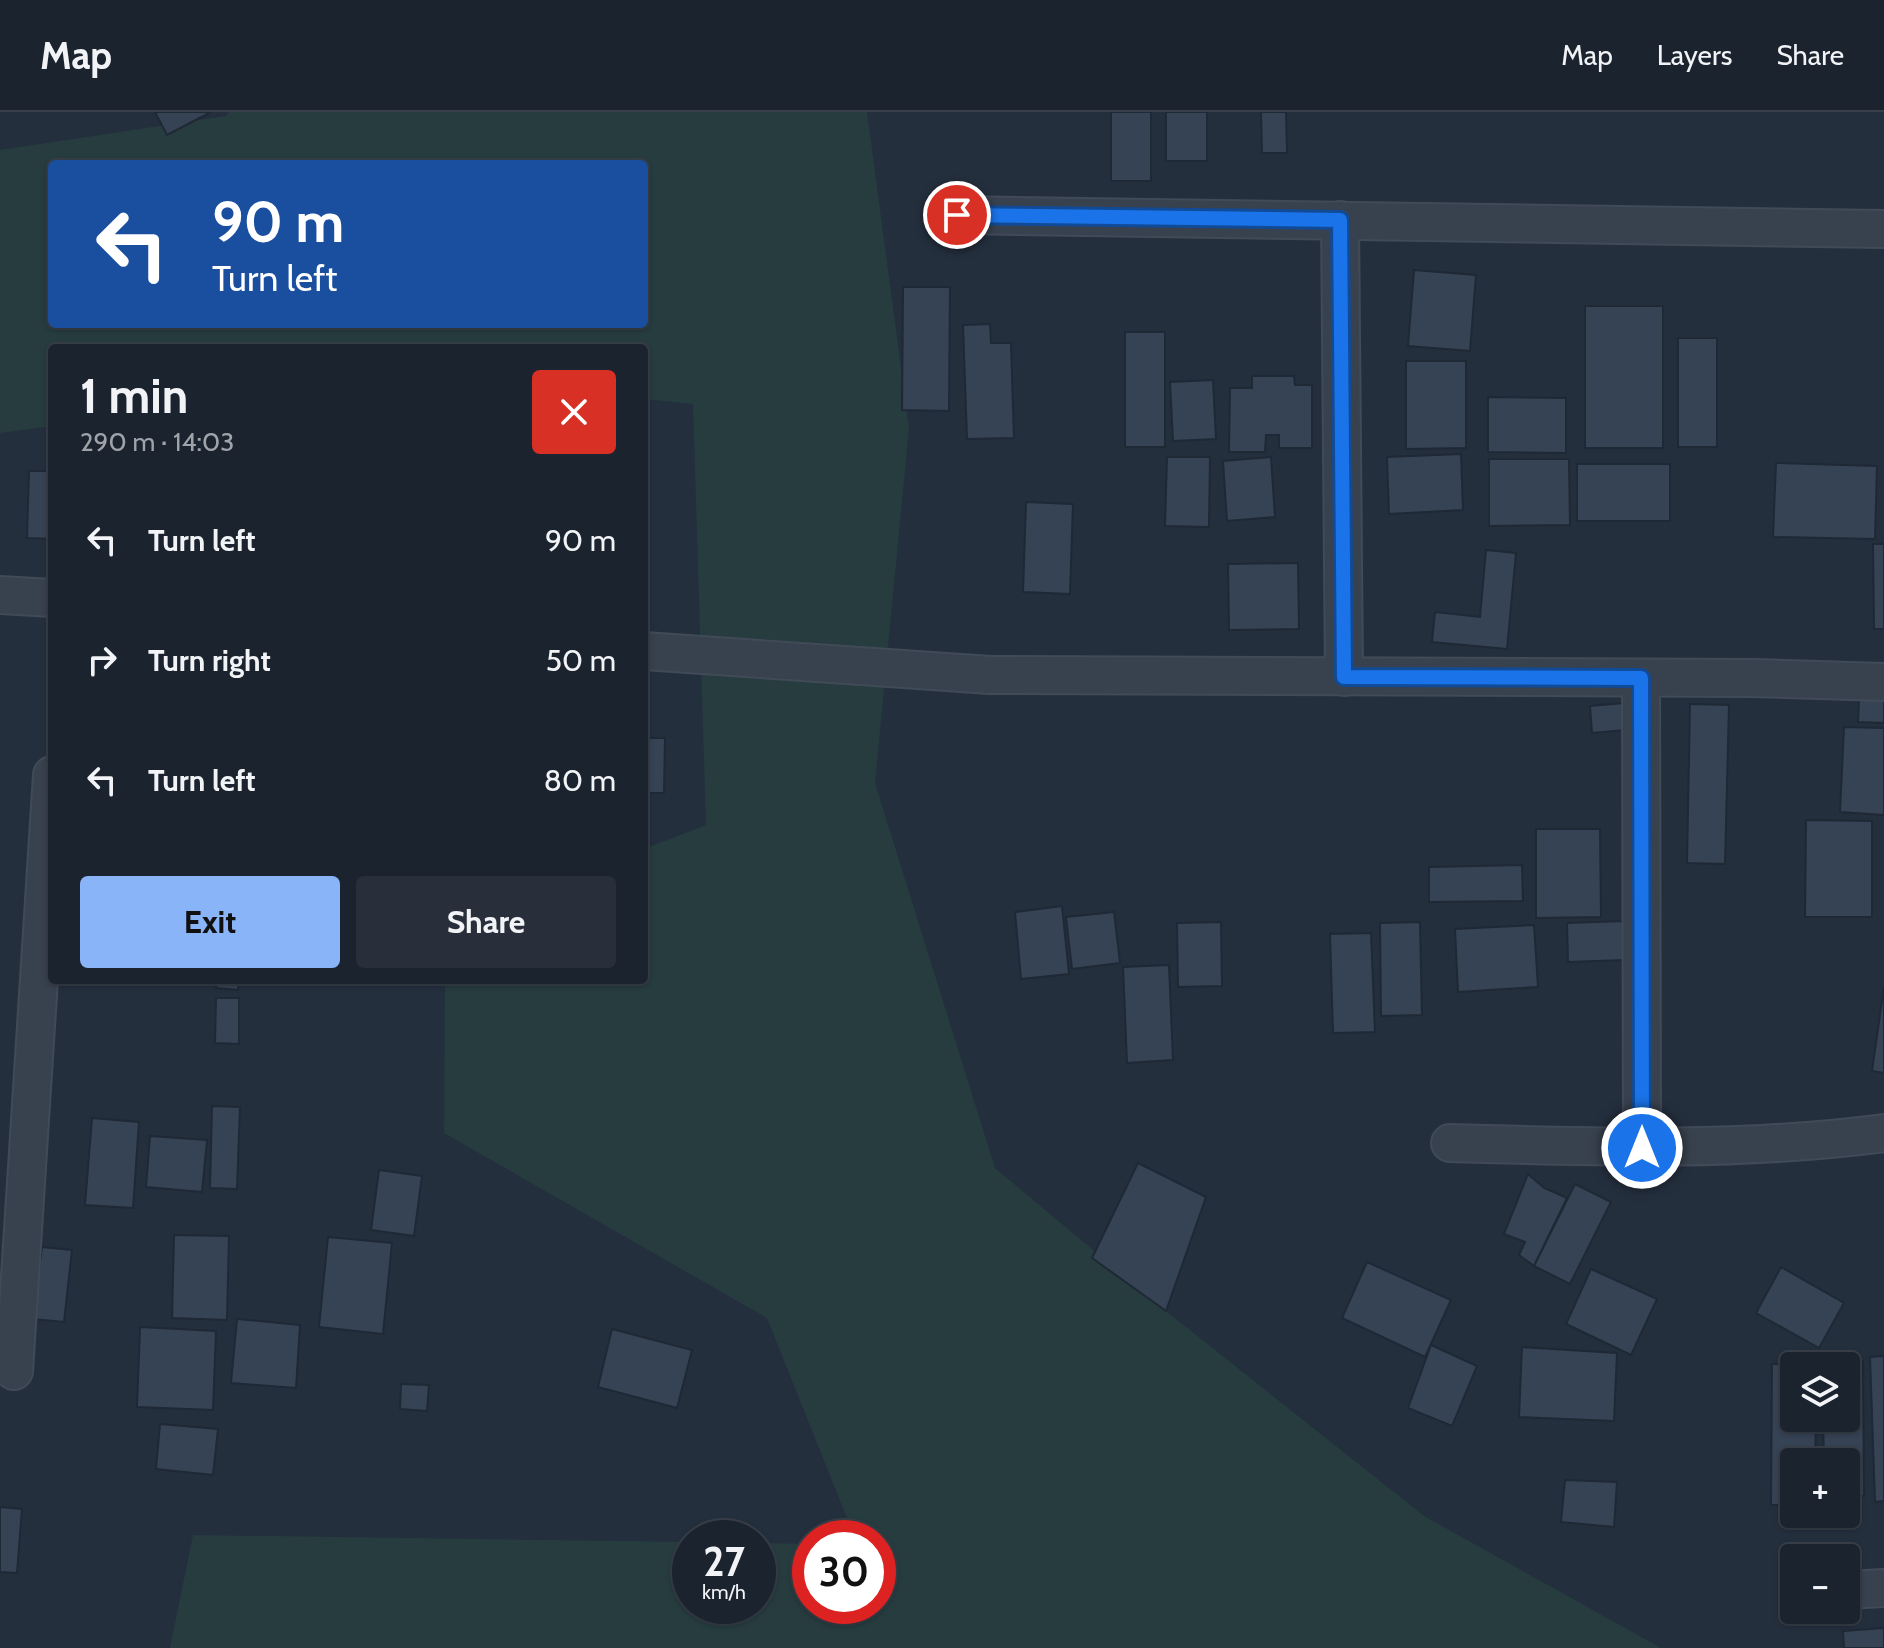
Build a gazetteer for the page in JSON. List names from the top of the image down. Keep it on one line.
{"page":{"header":"Map","nav":["Map","Layers","Share"],"turn":["90 m","Turn left"],"heading":["1 min","290 m · 14:03"],"list":[{"name":"Turn left","value":"90 m"},{"name":"Turn right","value":"50 m"},{"name":"Turn left","value":"80 m"}],"buttons":["Exit","Share"],"map_buttons":["+","−"],"speed":"27 km/h","limit":"30"}}
